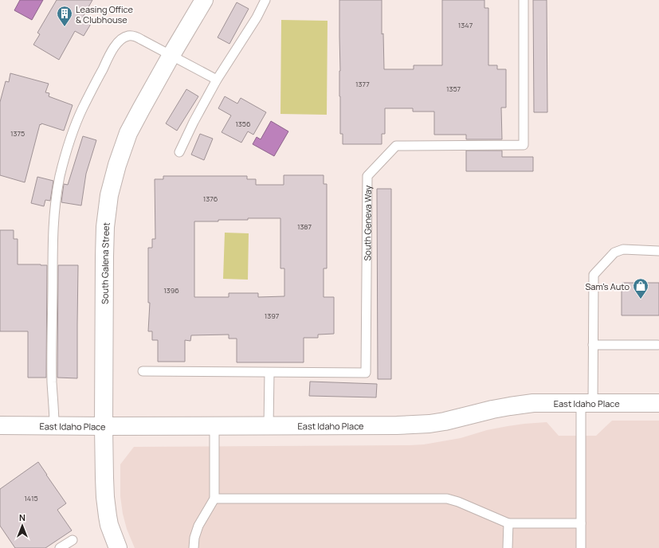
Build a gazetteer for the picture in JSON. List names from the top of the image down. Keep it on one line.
{"streets":{"street":["South Galena Street","East Idaho Place"],"lane":["South Geneva Way"]},"crossings":[["South Galena Street","East Idaho Place"]],"places":{"building":["Leasing Office & Clubhouse"],"shop":["Sam's Auto"]},"house_numbers":["1347","1377","1357","1356","1375","1376","1387","1396","1397","1415"],"north":"top"}
